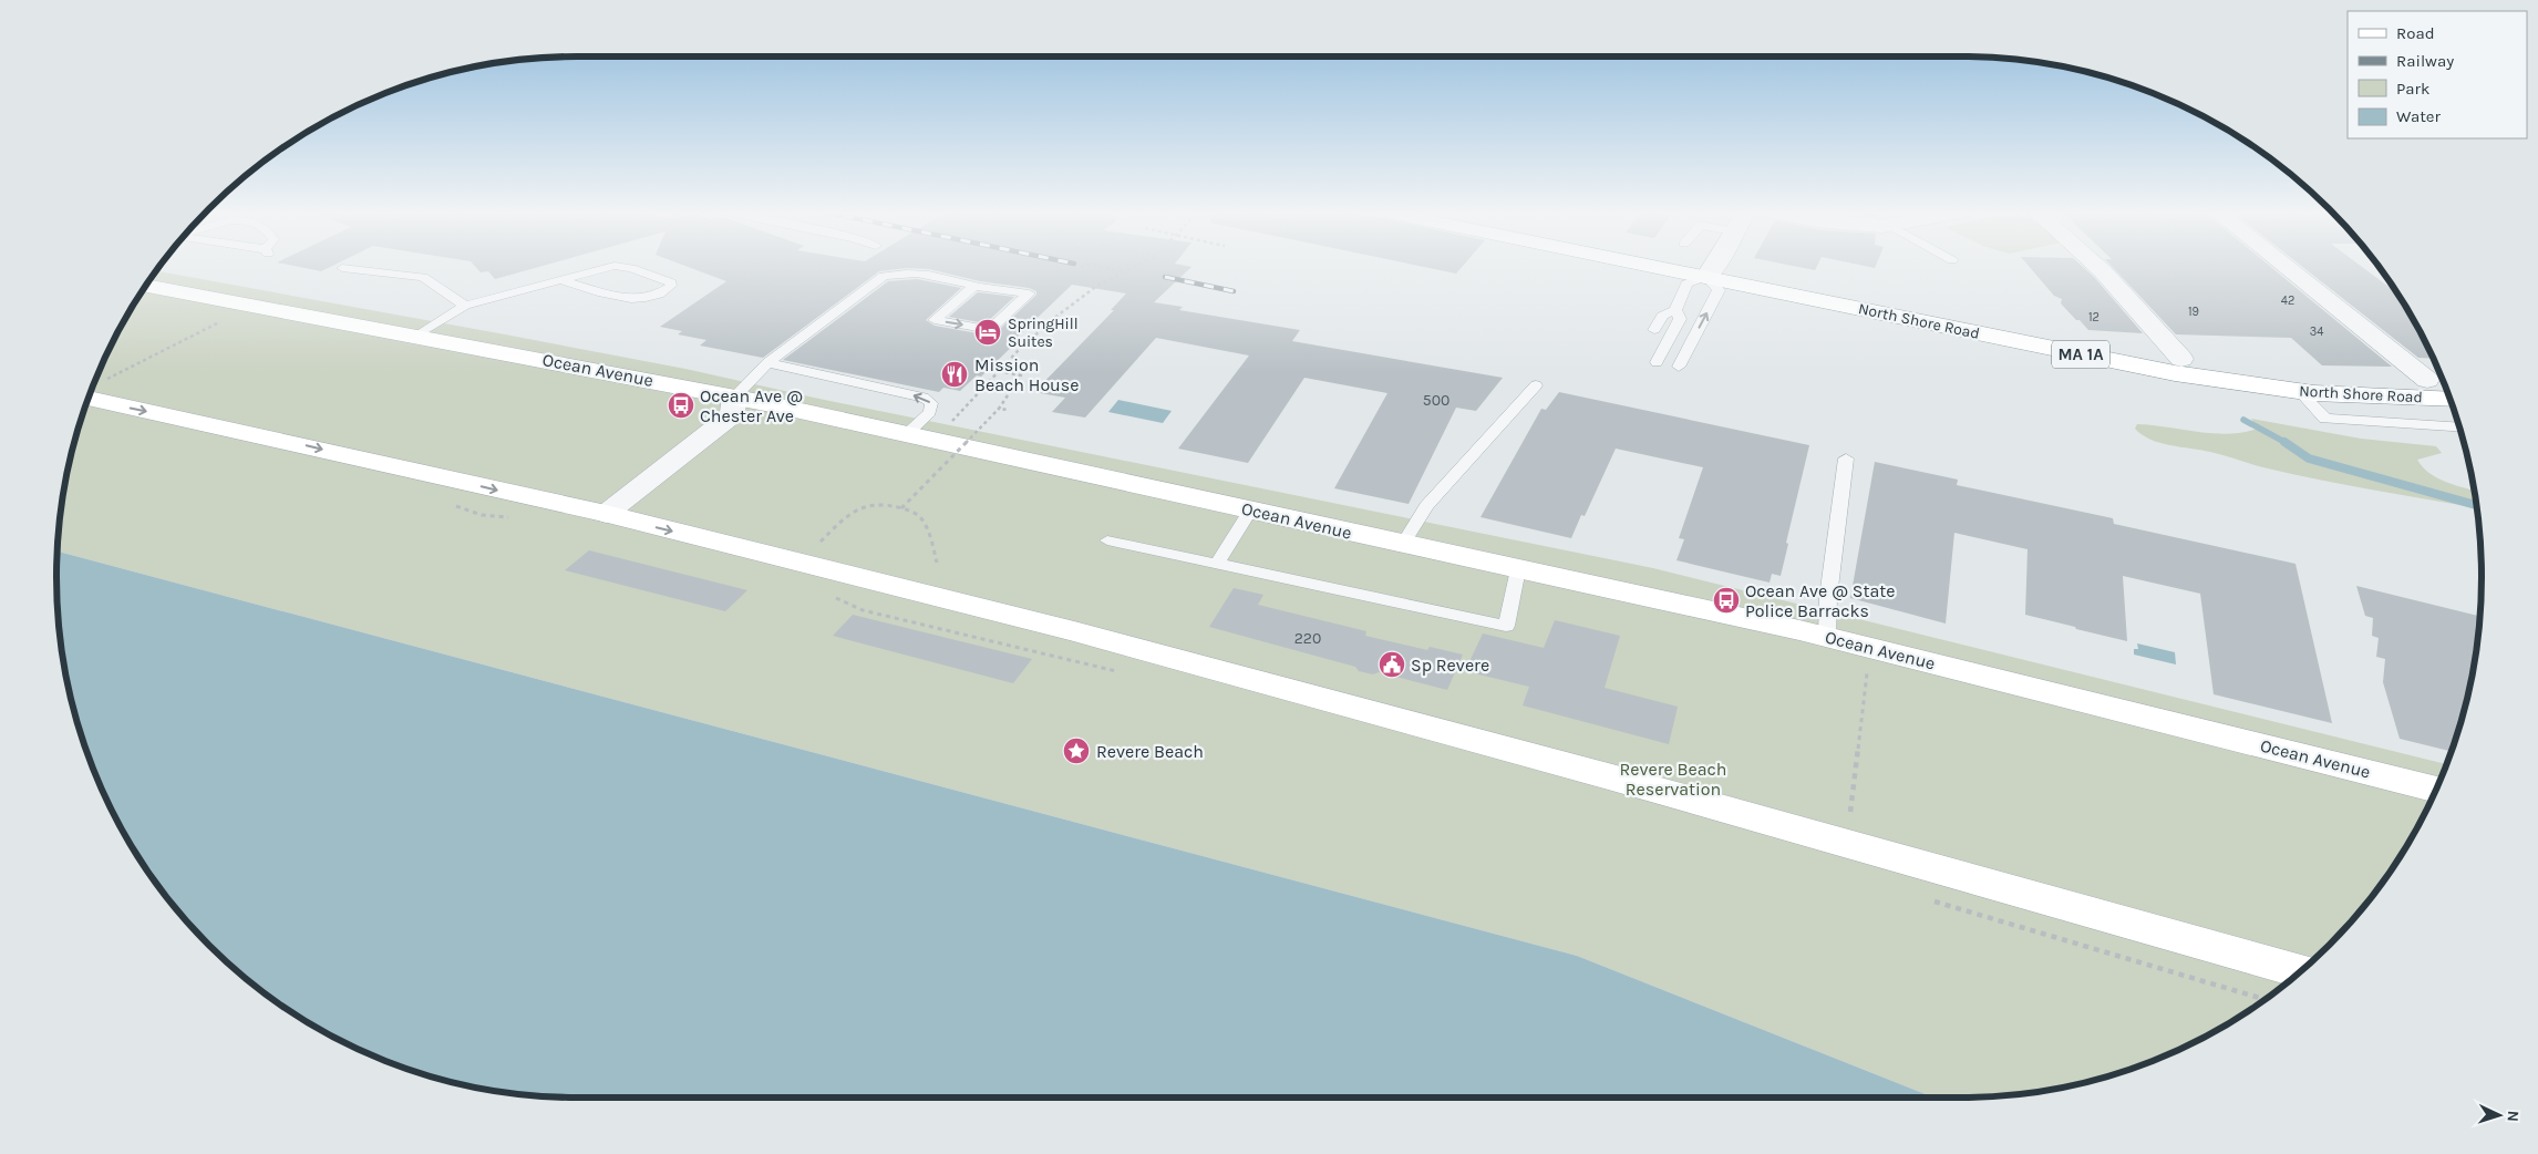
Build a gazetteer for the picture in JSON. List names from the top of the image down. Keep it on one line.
{"streets":{"main road":["North Shore Road","MA 1A","Ocean Avenue"]},"parks":["Revere Beach Reservation"],"places":{"hotel":["SpringHill Suites"],"restaurant":["Mission Beach House"],"bus stop":["Ocean Ave @ Chester Ave","Ocean Ave @ State Police Barracks"],"public building":["Sp Revere"],"place":["Revere Beach"]},"house_numbers":["42","19","12","34","500","220"],"legend":["Road","Railway","Park","Water"],"north":"right"}
